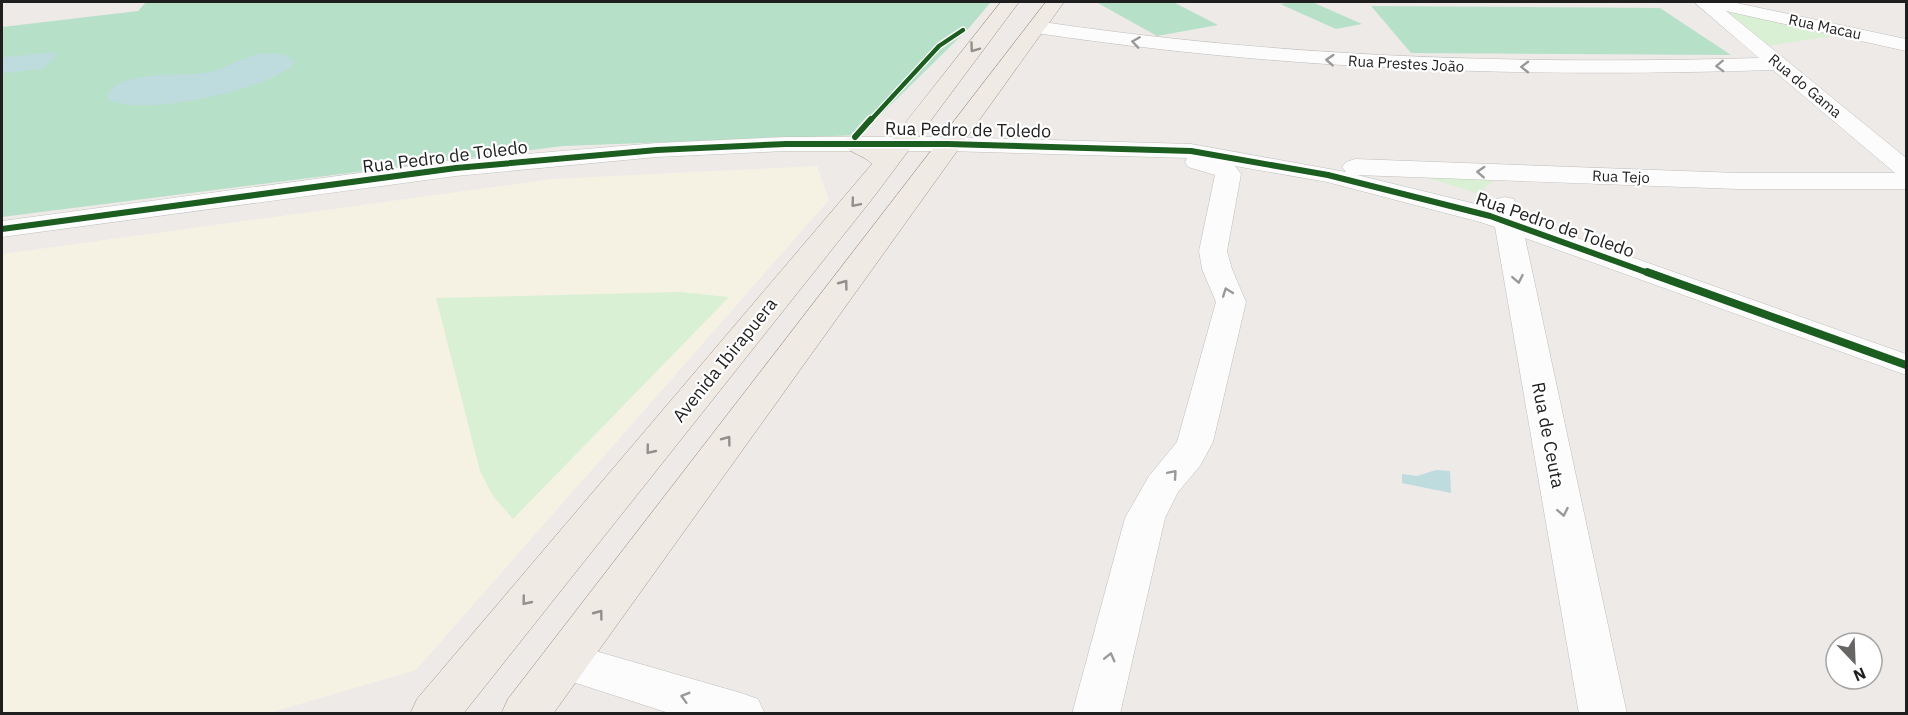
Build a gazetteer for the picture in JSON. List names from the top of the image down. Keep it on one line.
{"streets":{"main road":["Avenida Ibirapuera"],"street":["Rua Macau","Rua Prestes João","Rua do Gama","Rua Pedro de Toledo","Rua Tejo","Rua de Ceuta"]},"crossings":[["Rua Prestes João","Rua do Gama"],["Rua Pedro de Toledo","Rua Tejo"],["Rua Pedro de Toledo","Avenida Ibirapuera"],["Rua Pedro de Toledo","Rua de Ceuta"],["Rua Tejo","Rua de Ceuta"]],"one_way":["Rua Prestes João","Rua Tejo","Rua de Ceuta"],"north":"bottom right"}
